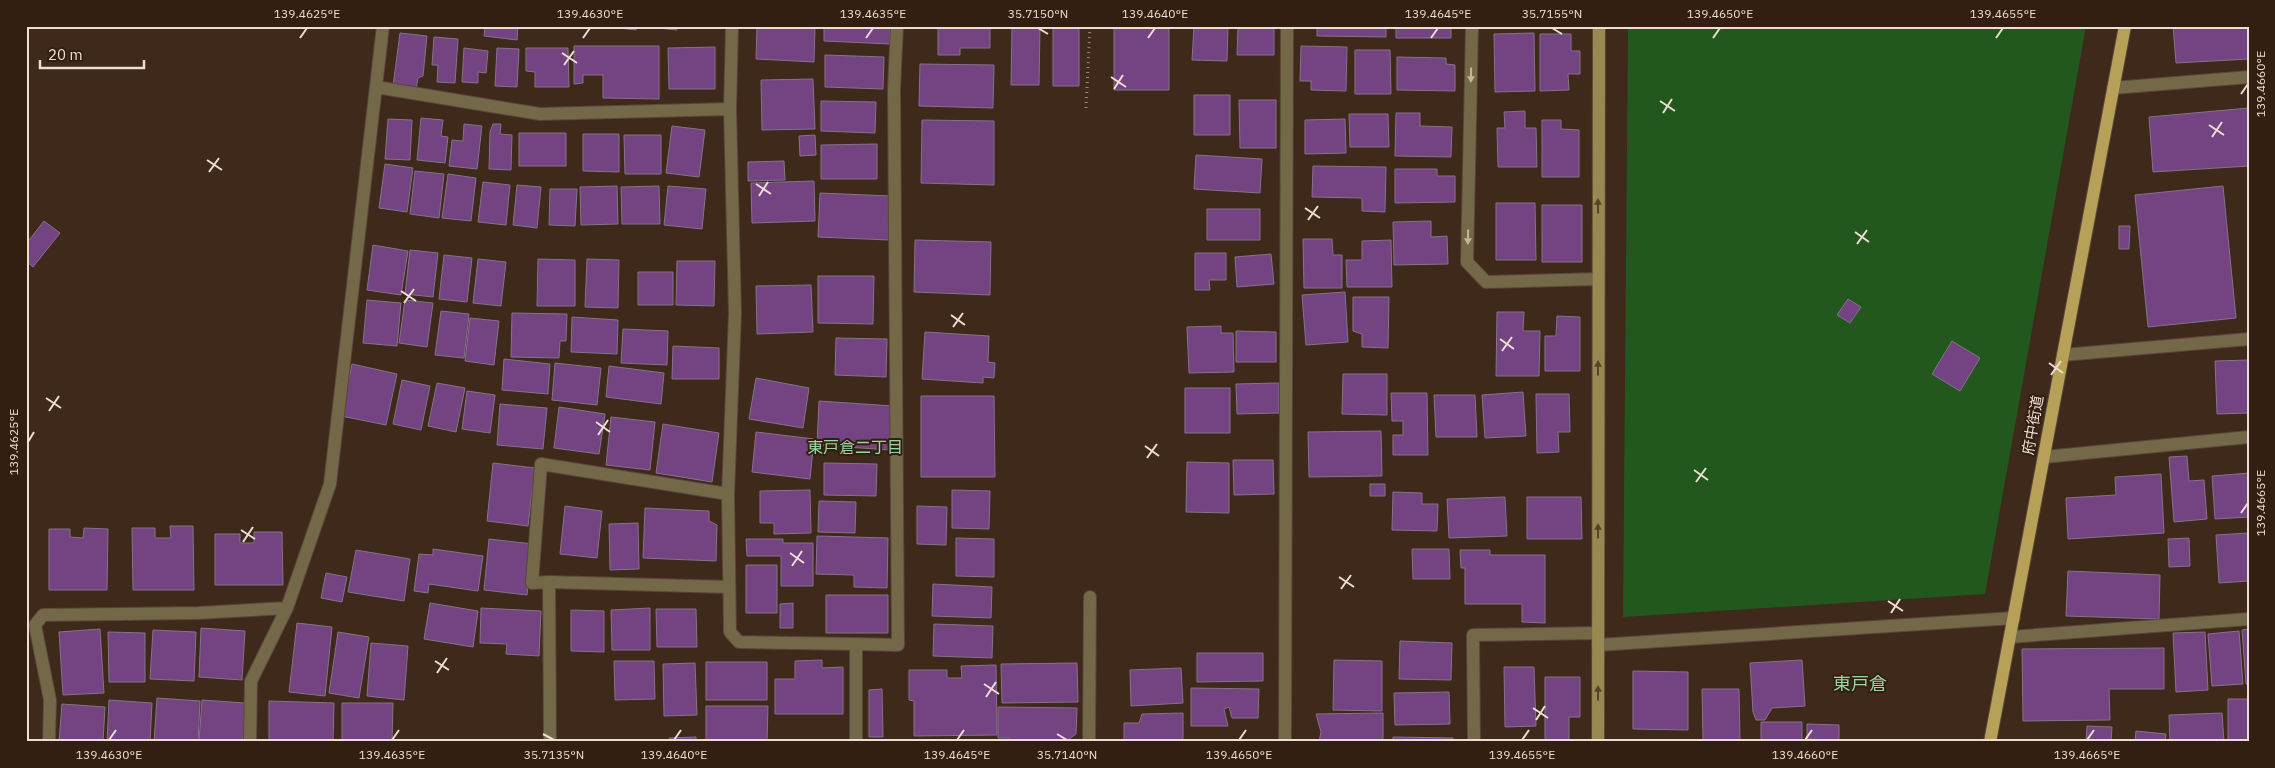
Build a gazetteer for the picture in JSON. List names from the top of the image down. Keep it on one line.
{"streets":{"main road":["府中街道"]},"districts":["東戸倉二丁目","東戸倉"],"scale_bar":"20 m","coordinates":["139.4625°E","139.4630°E","139.4635°E","35.7150°N","139.4640°E","139.4645°E","35.7155°N","139.4650°E","139.4655°E","139.4660°E","139.4665°E","35.7135°N","35.7140°N"]}
